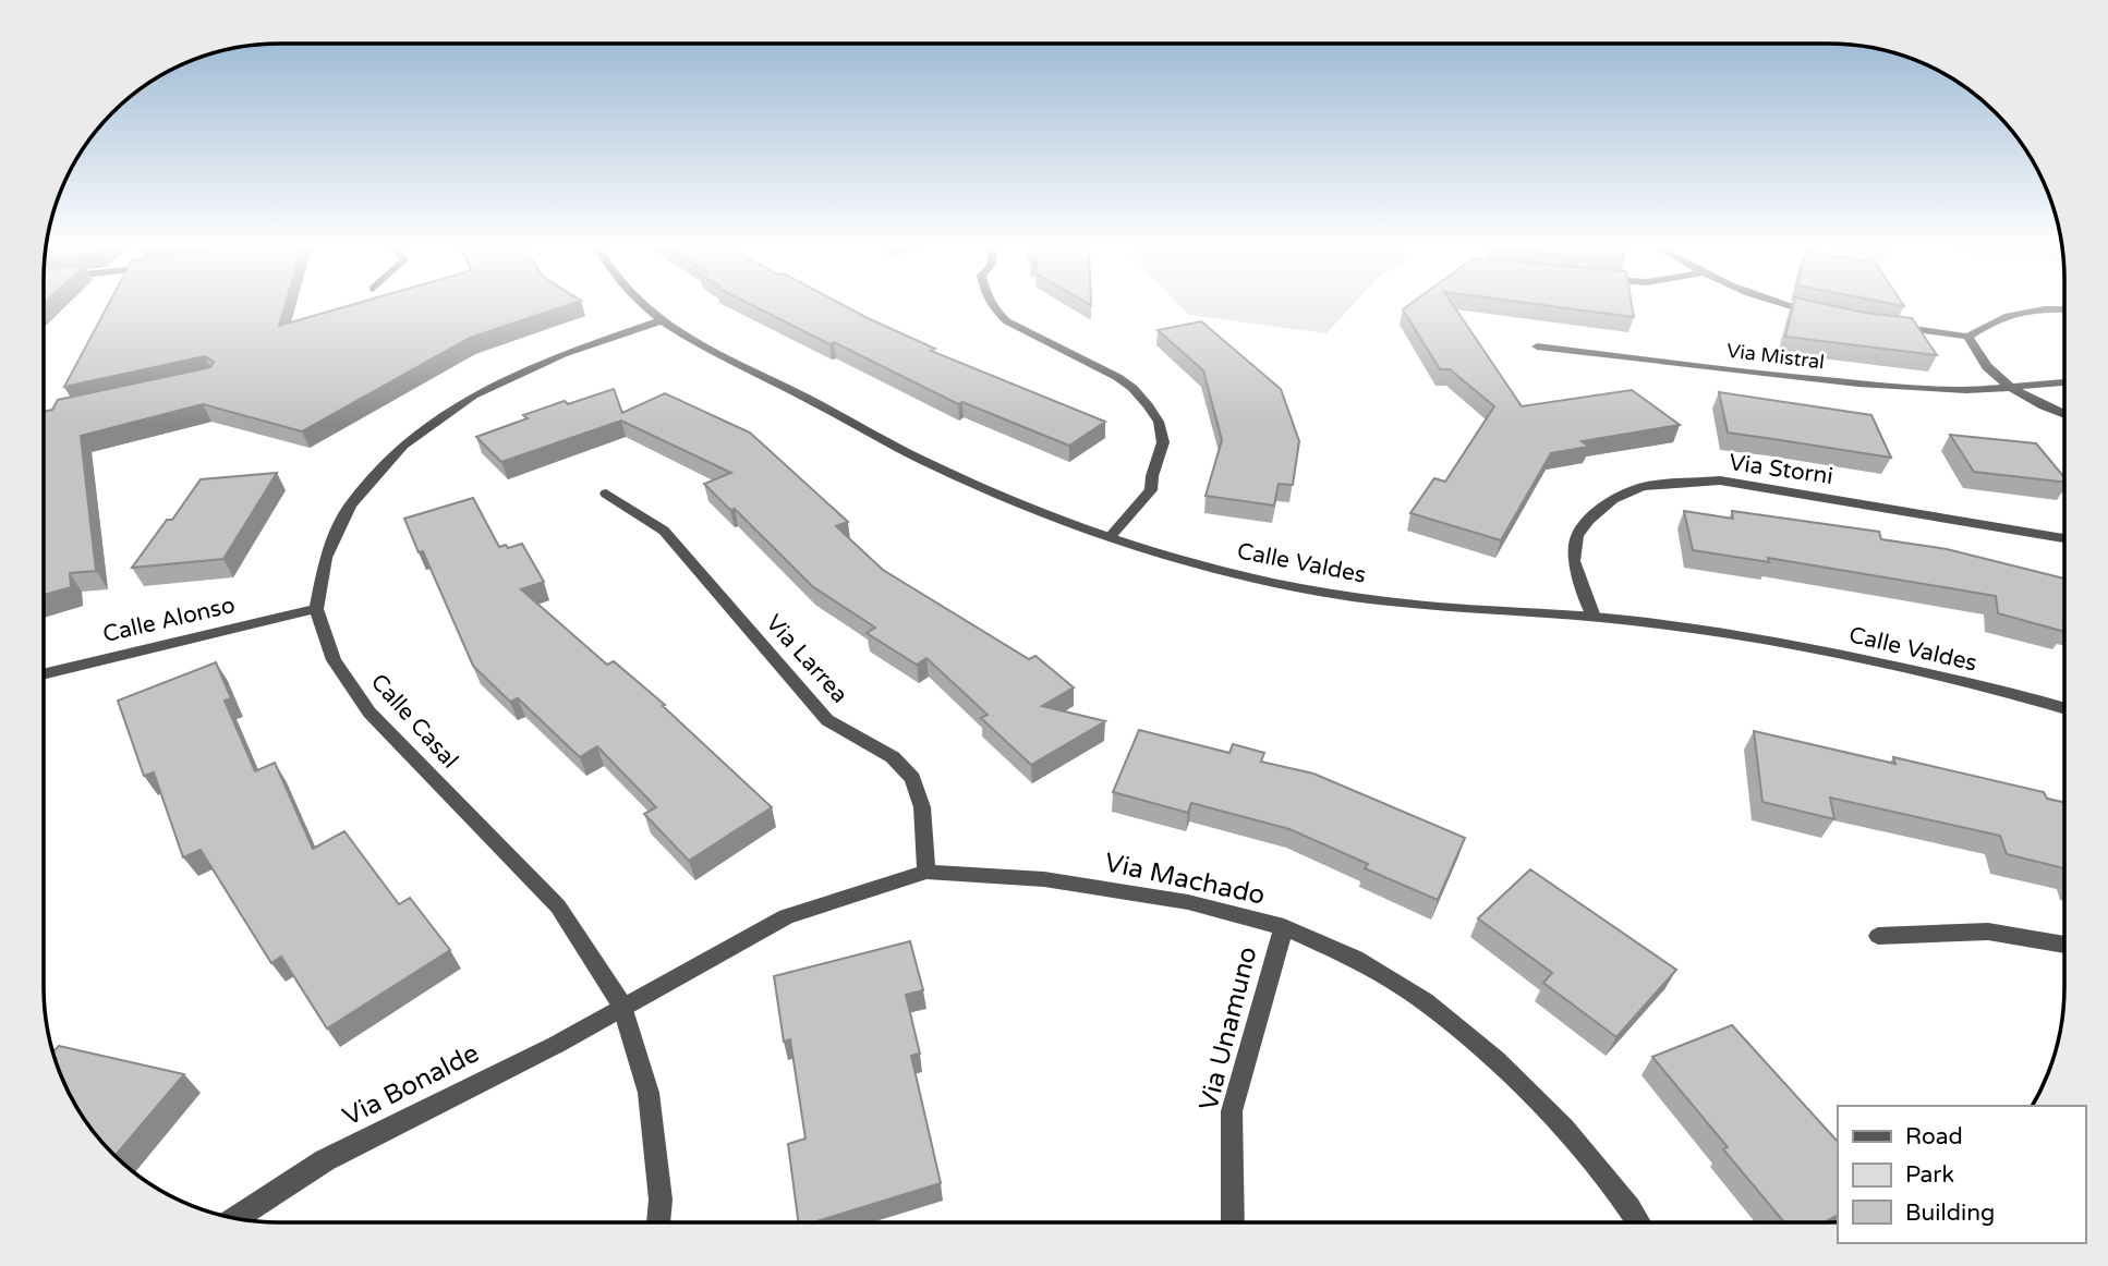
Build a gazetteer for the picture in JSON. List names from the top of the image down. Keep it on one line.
{"streets":{"street":["Via Mistral","Via Storni","Calle Valdes","Calle Alonso","Via Larrea","Calle Casal","Via Machado","Via Unamuno","Via Bonalde"]},"crossings":[["Via Storni","Calle Valdes"],["Calle Valdes","Calle Casal"],["Calle Alonso","Calle Casal"],["Via Larrea","Via Machado"],["Calle Casal","Via Machado"],["Calle Casal","Via Bonalde"],["Via Machado","Via Unamuno"],["Via Machado","Via Bonalde"]],"legend":["Road","Park","Building"]}
